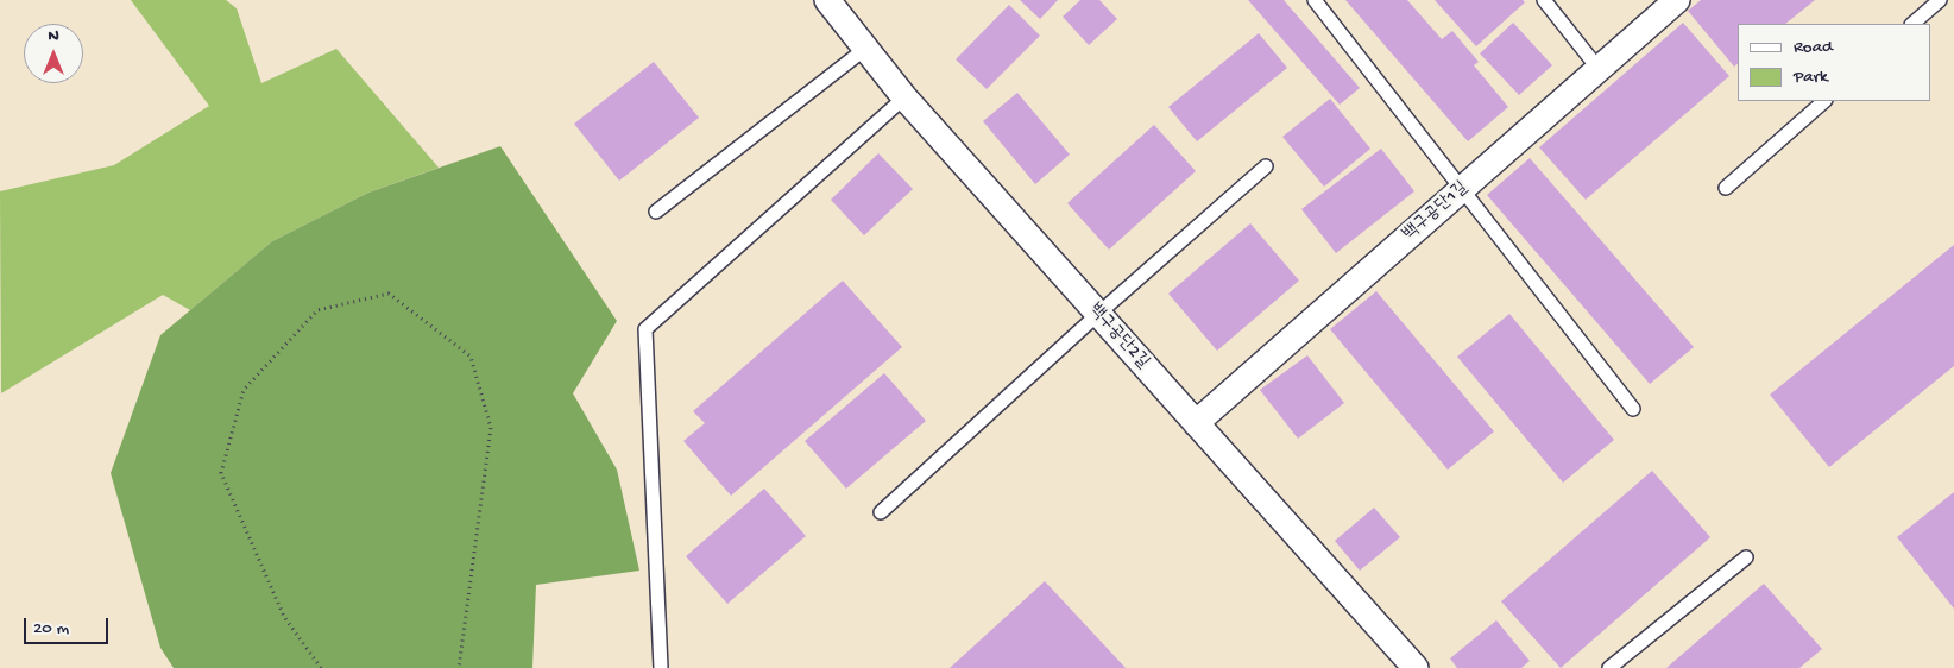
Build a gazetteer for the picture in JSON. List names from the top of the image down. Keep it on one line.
{"streets":{"street":["백구공단1길","백구공단2길"]},"crossings":[["백구공단1길","백구공단2길"]],"legend":["Road","Park"],"scale_bar":"20 m","north":"top"}
